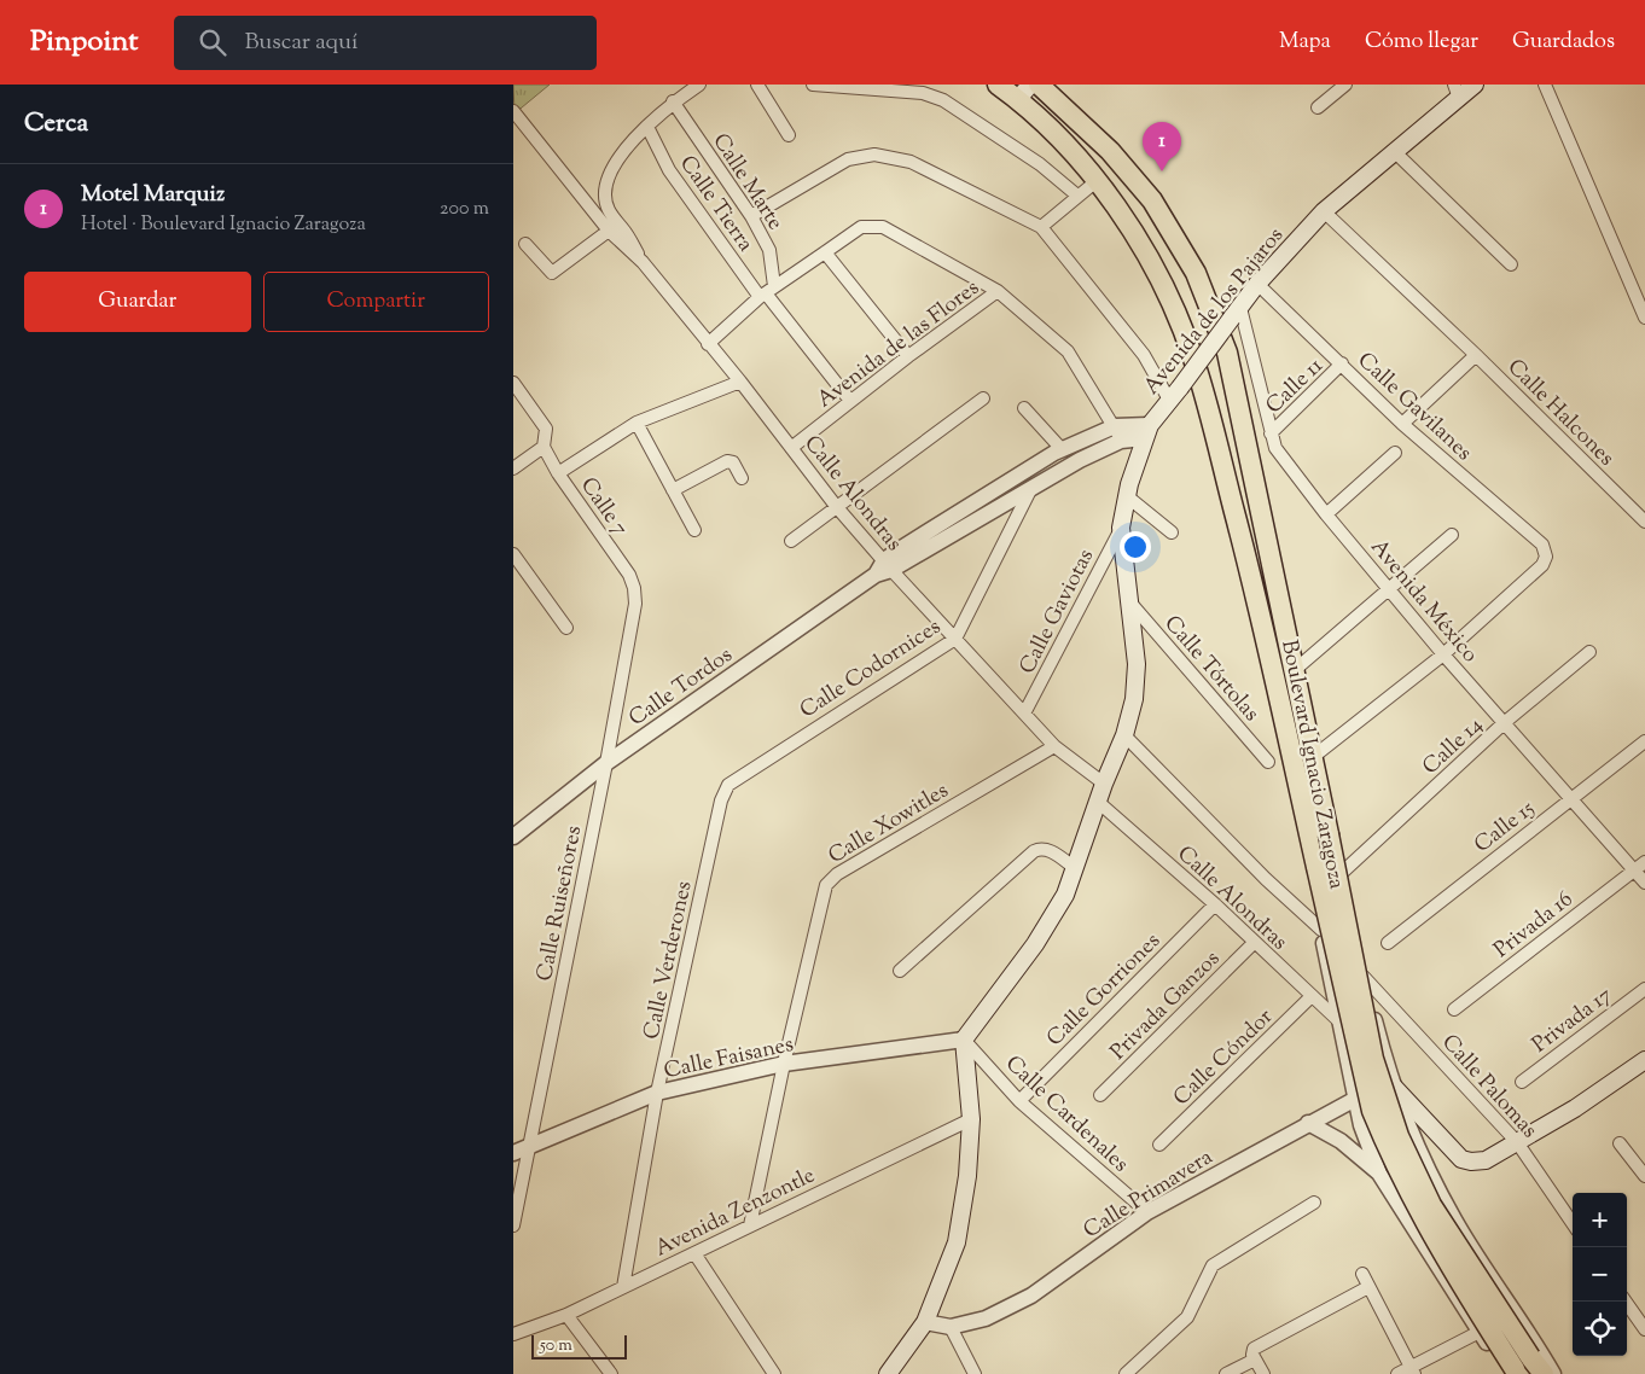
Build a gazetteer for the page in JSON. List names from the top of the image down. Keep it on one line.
{"streets":{"main road":["Avenida de los Pajaros","Boulevard Ignacio Zaragoza"],"street":["Calle Marte","Calle Tierra","Avenida de las Flores","Calle 11","Calle Gavilanes","Calle Halcones","Calle Alondras","Calle 7","Avenida México","Calle Gaviotas","Calle Codornices","Calle Tórtolas","Calle Tordos","Calle 14","Calle Xowitles","Calle 15","Calle Ruiseñores","Privada 16","Calle Verderones","Calle Gorriones","Privada Ganzos","Privada 17","Calle Faisanes","Calle Cóndor","Calle Palomas","Calle Cardenales","Calle Primavera","Avenida Zenzontle"]},"crossings":[["Calle Marte","Calle Tierra"],["Calle Tierra","Avenida de las Flores"],["Avenida de los Pajaros","Calle Gavilanes"],["Avenida de los Pajaros","Calle Halcones"],["Avenida de los Pajaros","Avenida México"],["Avenida de los Pajaros","Calle Gaviotas"],["Avenida de los Pajaros","Calle Tórtolas"],["Avenida de los Pajaros","Calle Tordos"],["Avenida de las Flores","Calle Alondras"],["Calle 11","Calle Gavilanes"],["Calle 11","Avenida México"],["Calle Gavilanes","Avenida México"],["Calle Alondras","Calle Gaviotas"],["Calle Alondras","Calle Codornices"],["Calle Alondras","Calle Tordos"],["Calle Alondras","Boulevard Ignacio Zaragoza"],["Calle Alondras","Calle Xowitles"],["Calle Alondras","Calle Gorriones"],["Calle Alondras","Privada Ganzos"],["Calle Alondras","Calle Cóndor"],["Calle 7","Calle Ruiseñores"],["Avenida México","Calle 14"],["Avenida México","Calle 15"],["Avenida México","Privada 16"],["Calle Codornices","Calle Tordos"],["Calle Codornices","Calle Verderones"],["Calle Tordos","Calle Ruiseñores"],["Calle 14","Boulevard Ignacio Zaragoza"],["Boulevard Ignacio Zaragoza","Calle Palomas"],["Boulevard Ignacio Zaragoza","Calle Primavera"],["Calle Xowitles","Calle Faisanes"],["Calle Xowitles","Avenida Zenzontle"],["Calle Ruiseñores","Calle Faisanes"],["Calle Verderones","Calle Faisanes"],["Calle Verderones","Avenida Zenzontle"],["Calle Gorriones","Calle Cardenales"],["Calle Faisanes","Calle Cardenales"],["Calle Cardenales","Calle Primavera"]],"scale_bar":"50 m","page":{"header":"Pinpoint","search":"Buscar aquí","nav":["Mapa","Cómo llegar","Guardados"],"heading":"Cerca","pins":"1","list":[{"mark":"1","name":"Motel Marquiz","note":"Hotel · Boulevard Ignacio Zaragoza","value":"200 m"}],"buttons":["Guardar","Compartir"],"map_buttons":["+","−"],"scale":"50 m"}}
